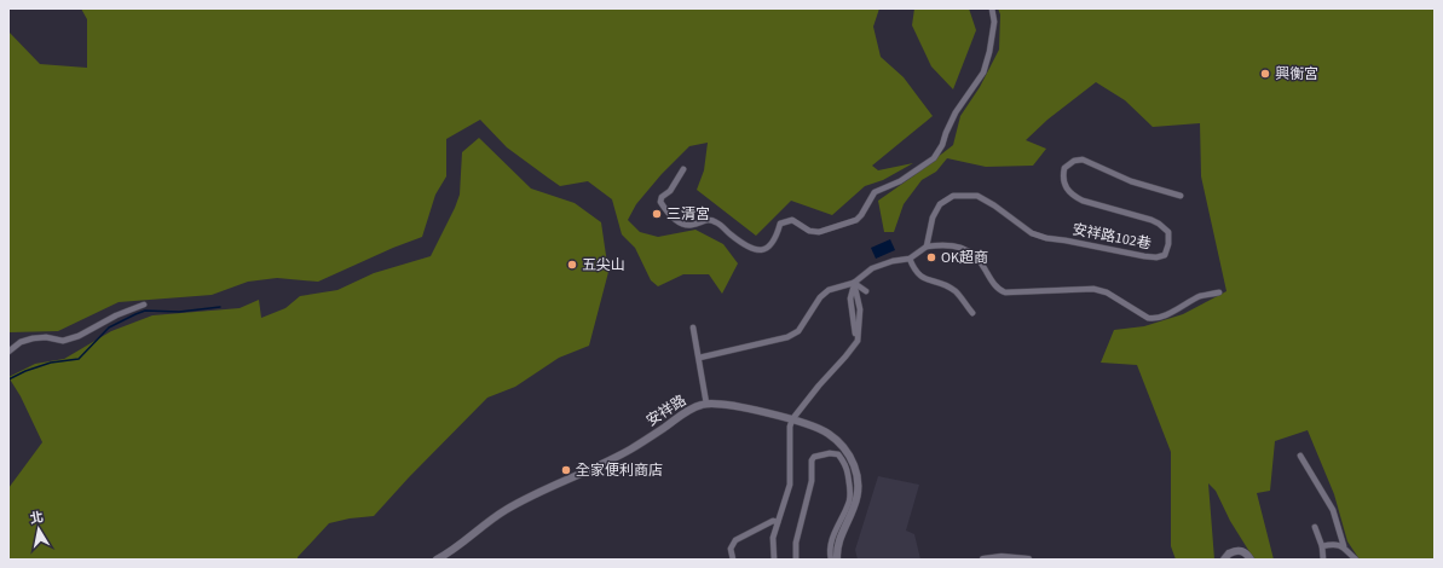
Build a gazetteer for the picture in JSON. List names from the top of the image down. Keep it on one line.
{"streets":{"street":["安祥路102巷","安祥路"]},"places":["興衡宮","三清宮","OK超商","五尖山","全家便利商店"],"north":"top"}
